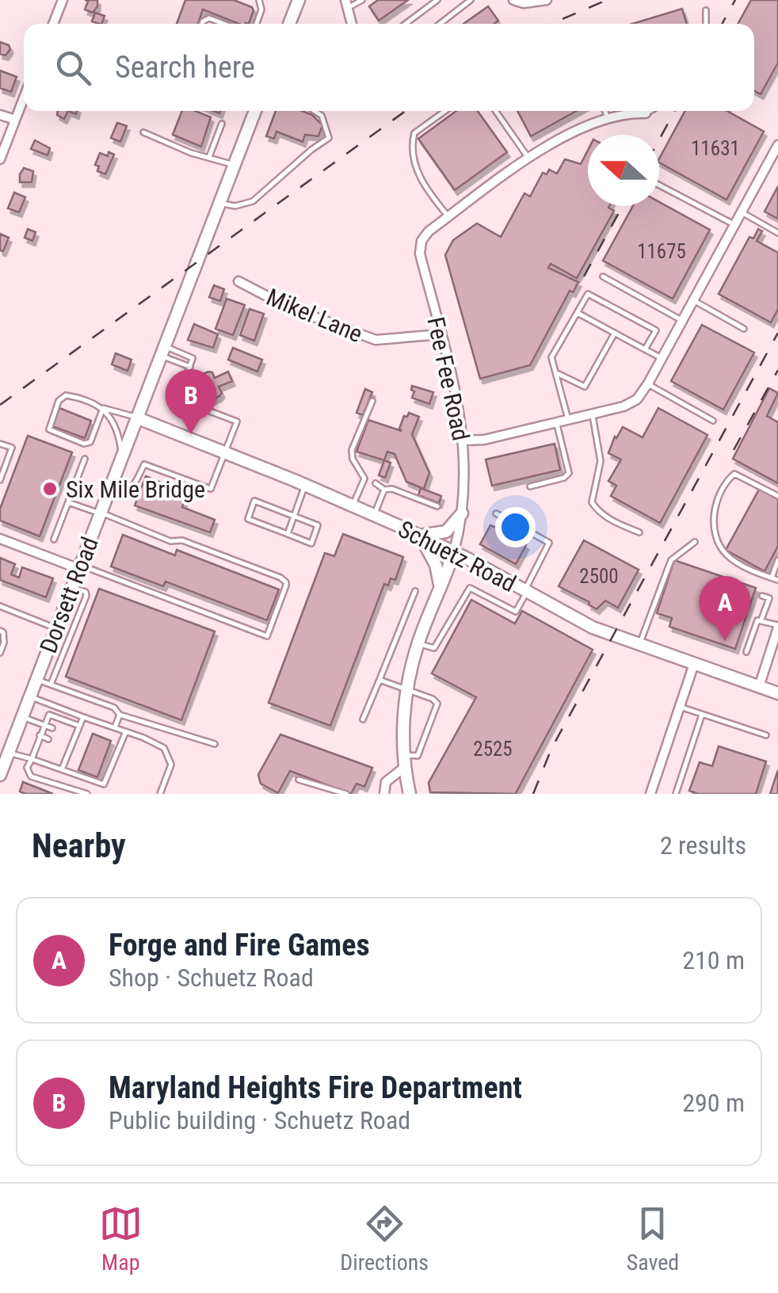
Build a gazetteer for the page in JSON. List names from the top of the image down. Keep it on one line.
{"streets":{"main road":["Fee Fee Road","Schuetz Road","Dorsett Road"],"street":["Mikel Lane"]},"crossings":[["Mikel Lane","Fee Fee Road"],["Fee Fee Road","Schuetz Road"],["Schuetz Road","Dorsett Road"]],"places":["Six Mile Bridge"],"house_numbers":["11631","11675","2500","2525"],"north":"left","page":{"search":"Search here","pins":["B","A"],"heading":["Nearby","2 results"],"list":[{"mark":"A","name":"Forge and Fire Games","note":"Shop · Schuetz Road","value":"210 m"},{"mark":"B","name":"Maryland Heights Fire Department","note":"Public building · Schuetz Road","value":"290 m"}],"nav":["Map","Directions","Saved"]}}
